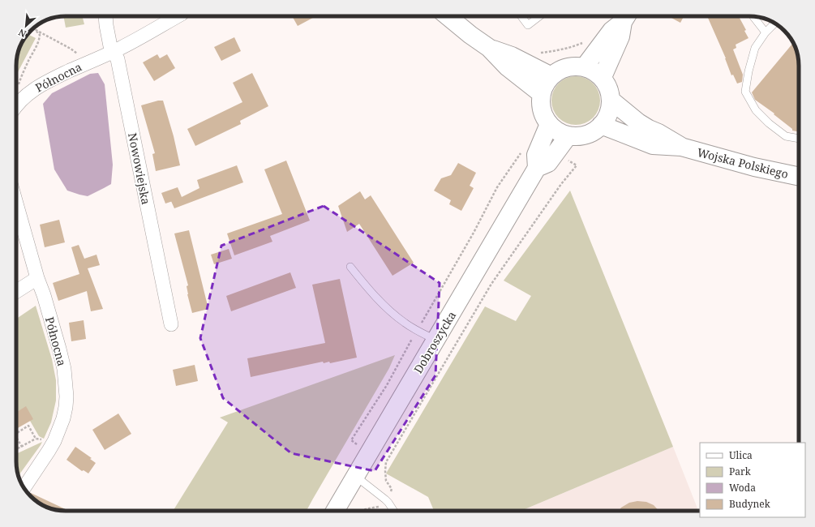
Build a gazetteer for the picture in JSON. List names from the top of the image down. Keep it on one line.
{"streets":{"main road":["Wojska Polskiego","Dobroszycka"],"street":["Północna","Nowowiejska"]},"crossings":[["Północna","Nowowiejska"],["Wojska Polskiego","Dobroszycka"]],"legend":["Ulica","Park","Woda","Budynek"],"north":"bottom left"}
